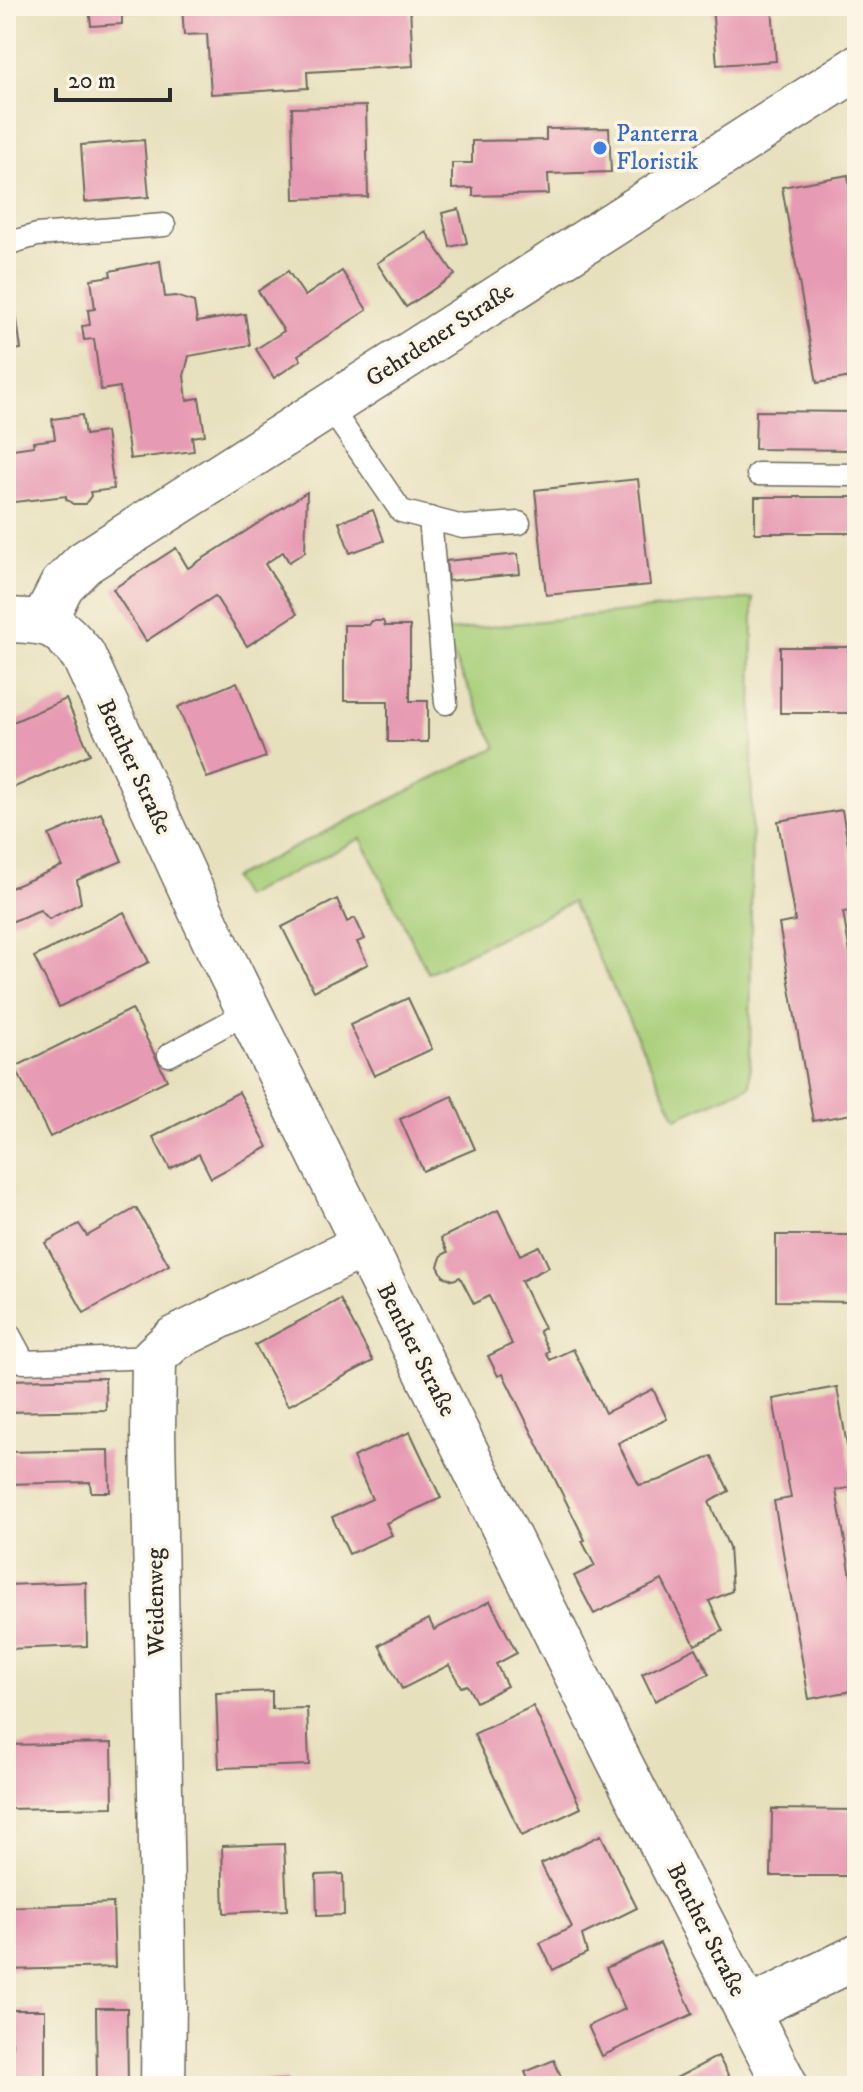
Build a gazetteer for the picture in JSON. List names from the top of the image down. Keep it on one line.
{"streets":{"street":["Gehrdener Straße","Benther Straße","Weidenweg"]},"crossings":[["Gehrdener Straße","Benther Straße"]],"places":["Panterra Floristik"],"scale_bar":"20 m"}
